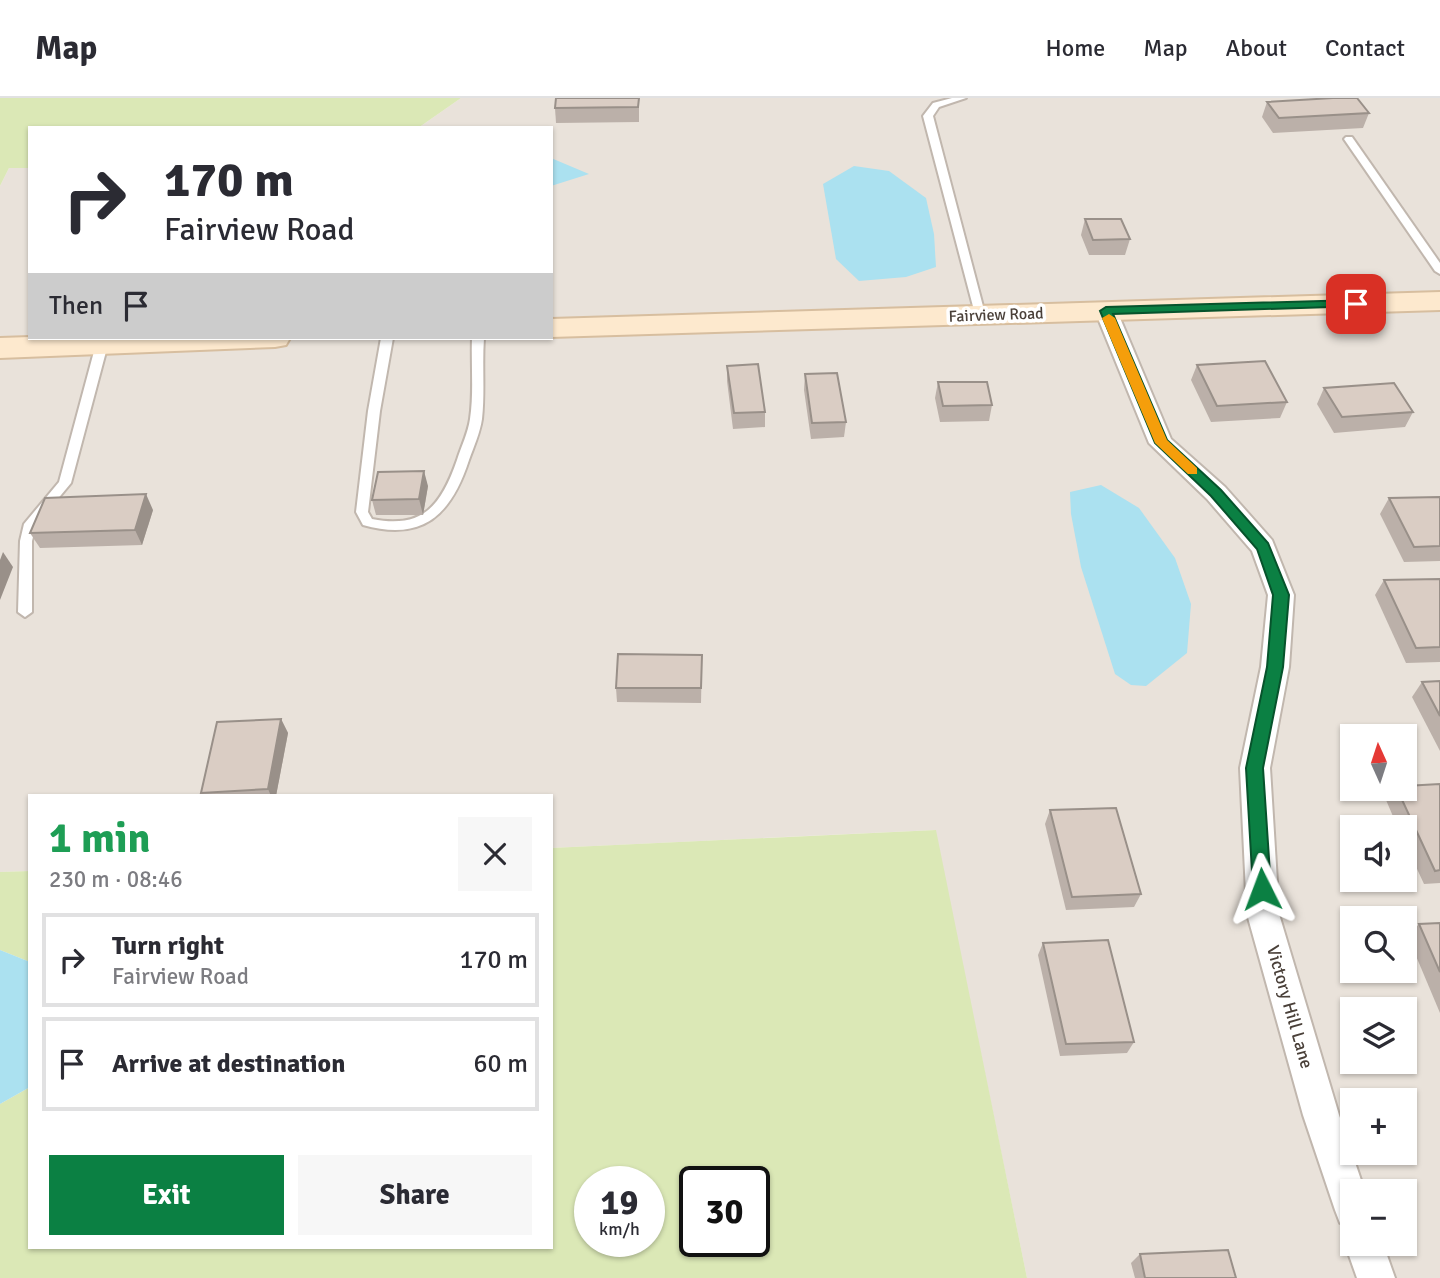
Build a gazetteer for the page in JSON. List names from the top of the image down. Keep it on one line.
{"streets":{"street":["Fairview Road","Victory Hill Lane"]},"crossings":[["Fairview Road","Victory Hill Lane"]],"north":"top","page":{"header":"Map","nav":["Home","Map","About","Contact"],"turn":["170 m","Fairview Road"],"then":"Then","map_buttons":["+","−"],"heading":["1 min","230 m · 08:46"],"list":[{"name":"Turn right","note":"Fairview Road","value":"170 m"},{"name":"Arrive at destination","value":"60 m"}],"buttons":["Exit","Share"],"speed":"19 km/h","limit":"30"}}
